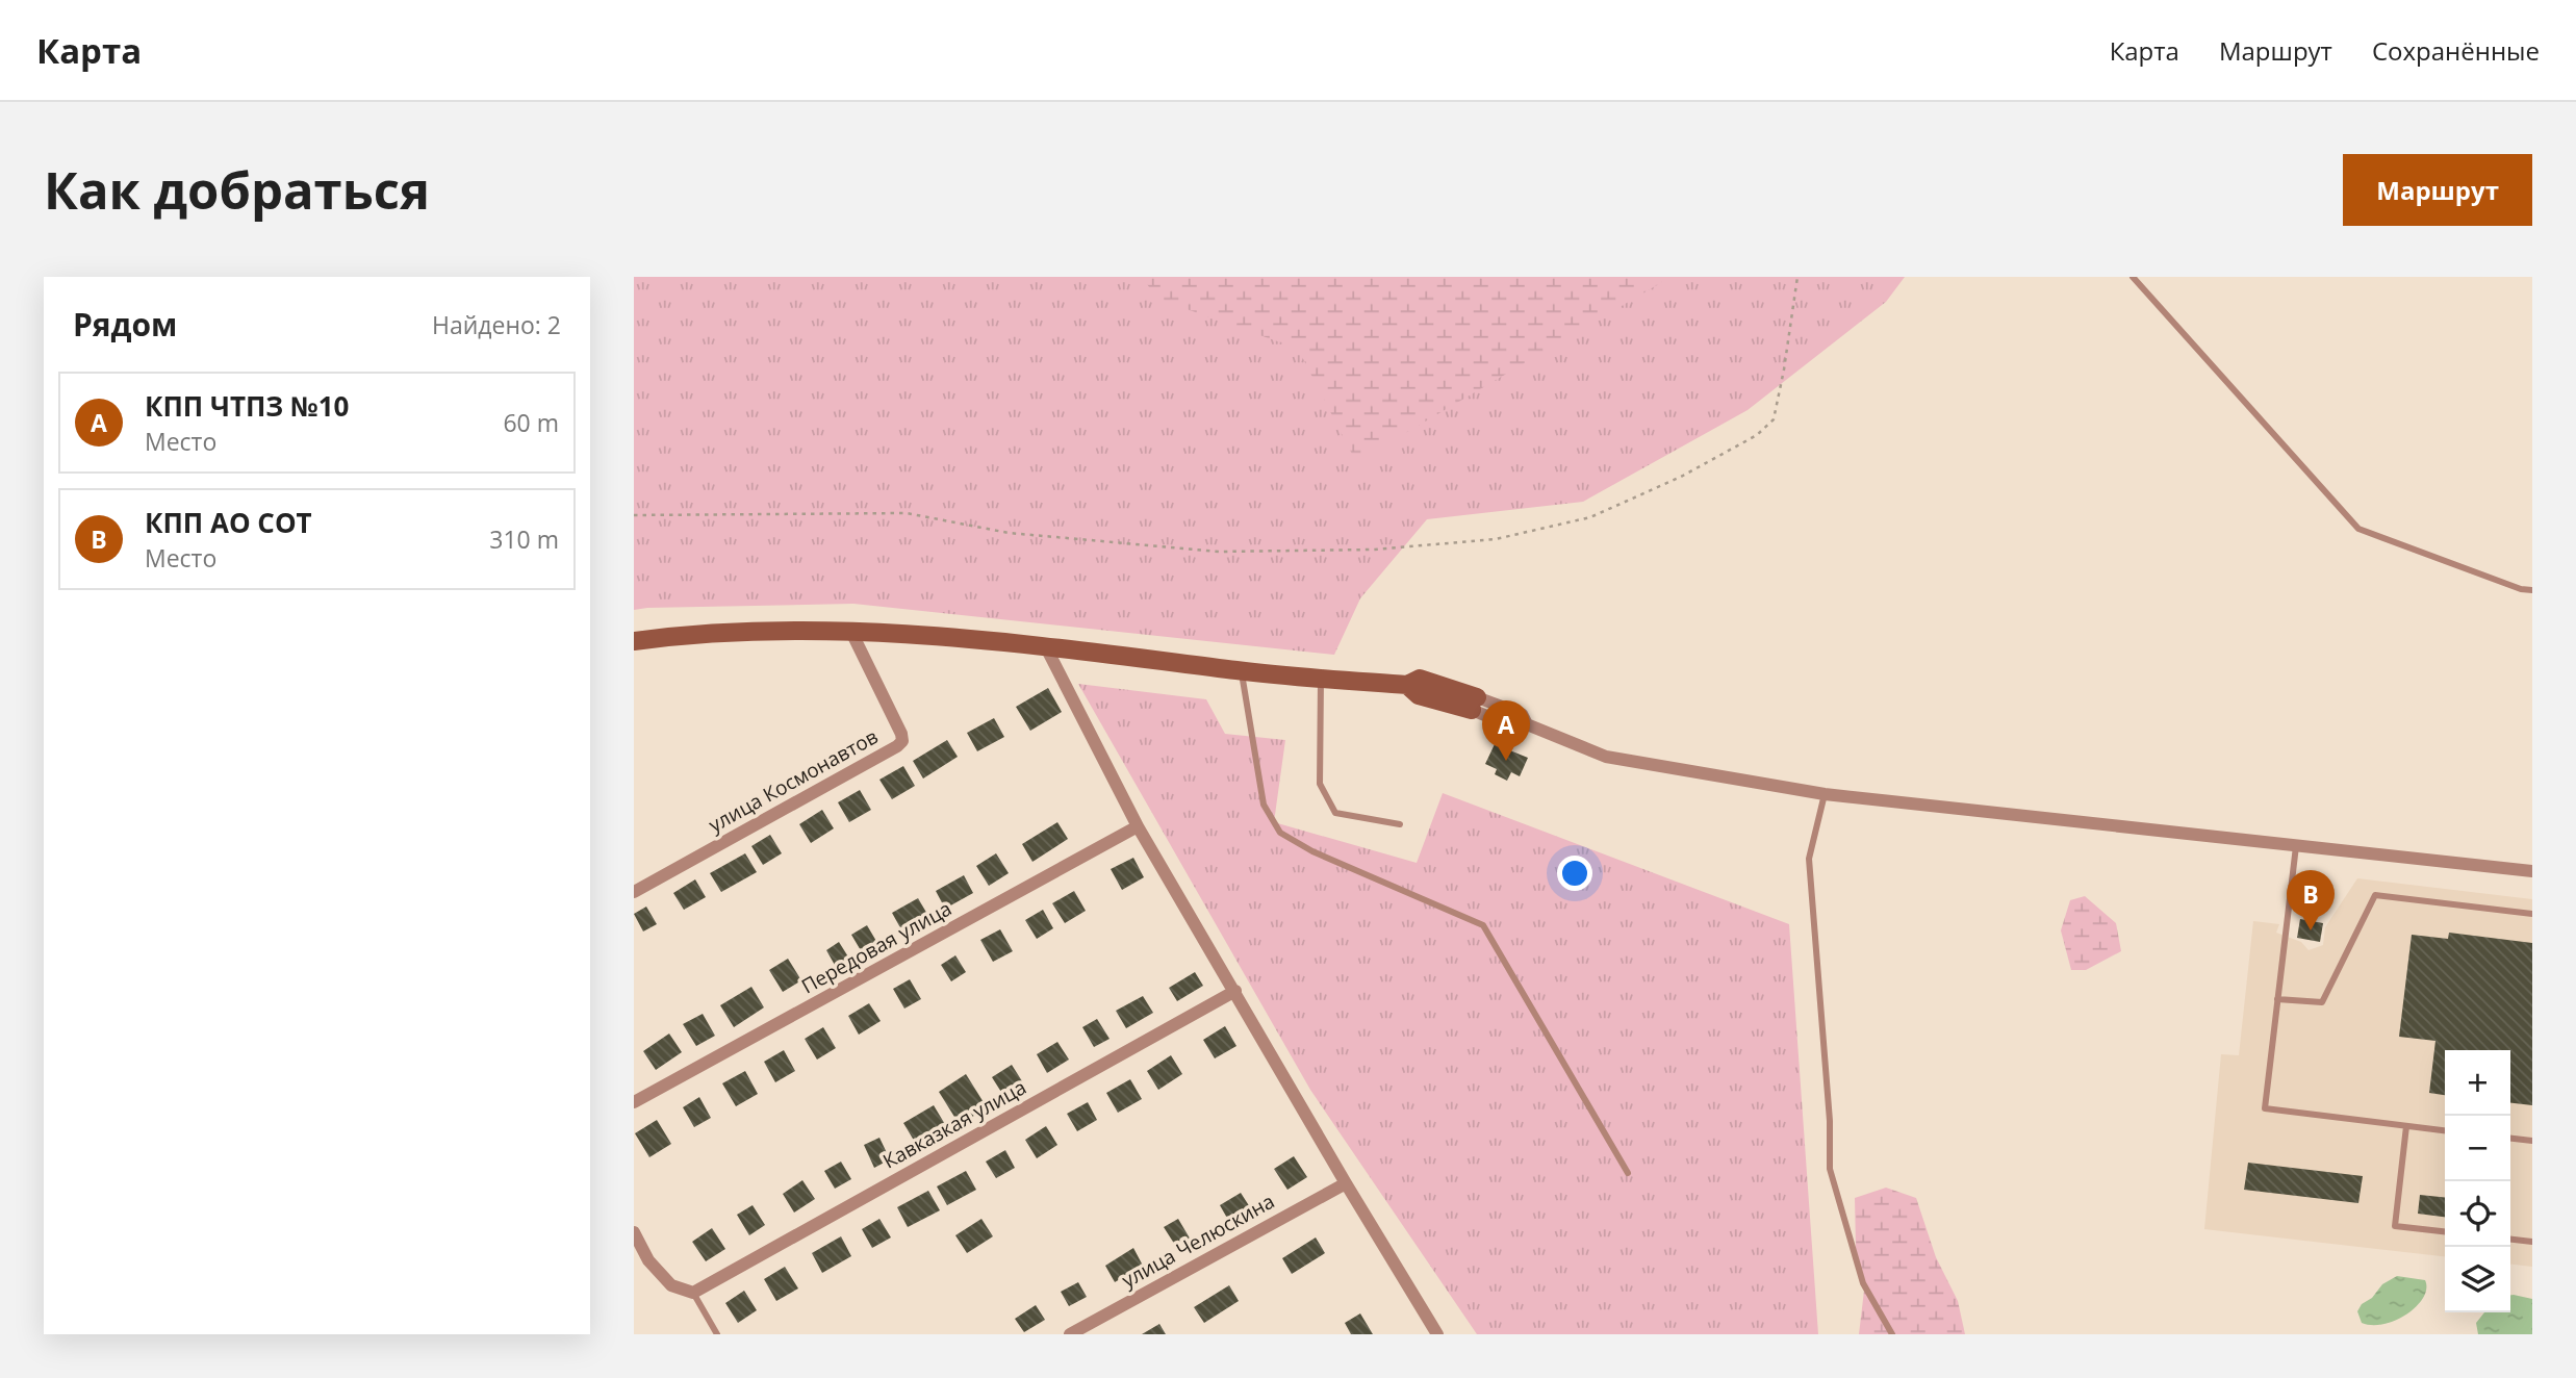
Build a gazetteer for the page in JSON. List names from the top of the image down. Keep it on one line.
{"streets":{"street":["улица Космонавтов","Передовая улица","Кавказкая улица","улица Челюскина"]},"page":{"header":"Карта","nav":["Карта","Маршрут","Сохранённые"],"buttons":"Маршрут","title":"Как добраться","heading":["Рядом","Найдено: 2"],"list":[{"mark":"A","name":"КПП ЧТПЗ №10","note":"Место","value":"60 m"},{"mark":"B","name":"КПП АО СОТ","note":"Место","value":"310 m"}],"pins":["A","B"],"map_buttons":["+","−"]}}
